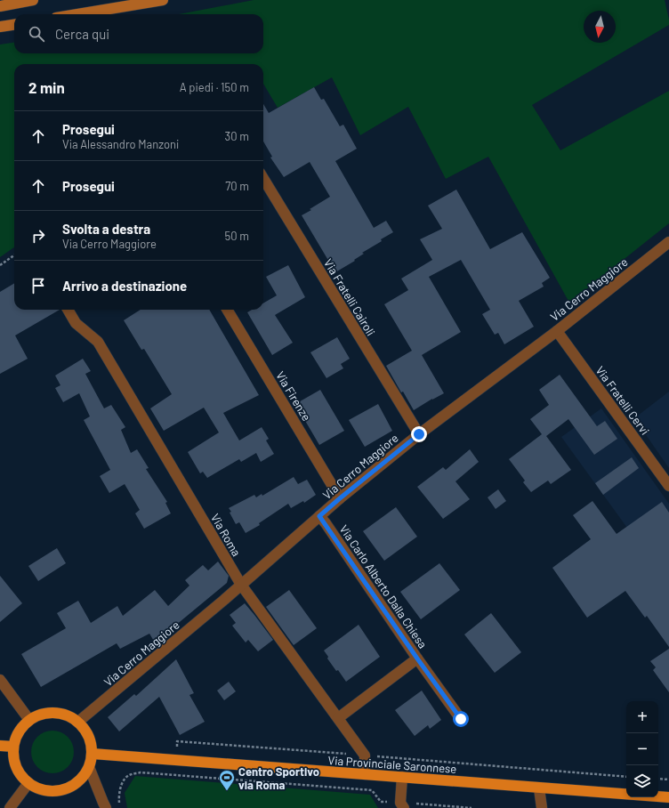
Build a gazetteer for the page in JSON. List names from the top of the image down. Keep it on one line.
{"streets":{"main road":["Via Provinciale Saronnese"],"street":["Via Cerro Maggiore","Via Fratelli Cairoli","Via Firenze","Via Fratelli Cervi","Via Roma","Via Carlo Alberto Dalla Chiesa"]},"crossings":[["Via Cerro Maggiore","Via Fratelli Cairoli"],["Via Cerro Maggiore","Via Firenze"],["Via Cerro Maggiore","Via Fratelli Cervi"],["Via Cerro Maggiore","Via Roma"],["Via Cerro Maggiore","Via Carlo Alberto Dalla Chiesa"],["Via Cerro Maggiore","Via Provinciale Saronnese"],["Via Roma","Via Carlo Alberto Dalla Chiesa"]],"places":{"sports":["Centro Sportivo via Roma"]},"north":"bottom","page":{"search":"Cerca qui","heading":["2 min","A piedi · 150 m"],"list":[["Prosegui","Via Alessandro Manzoni","30 m"],["Prosegui","70 m"],["Svolta a destra","Via Cerro Maggiore","50 m"],"Arrivo a destinazione"],"map_buttons":["+","−"]}}
